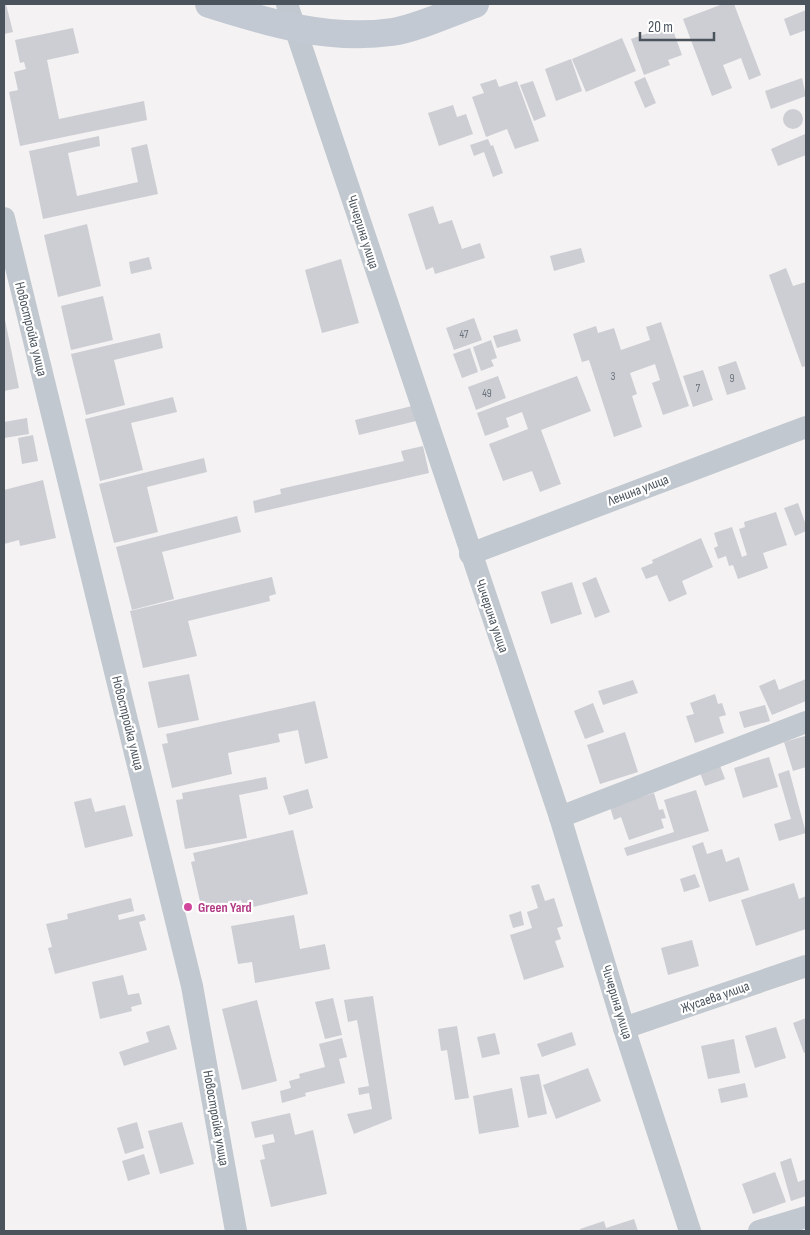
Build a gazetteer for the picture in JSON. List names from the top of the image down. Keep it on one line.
{"streets":{"street":["Чичерина улица","Новостройка улица","Ленина улица","Жусаева улица"]},"crossings":[["Чичерина улица","Ленина улица"],["Чичерина улица","Жусаева улица"]],"places":["Green Yard"],"house_numbers":["47","3","9","7","49"],"scale_bar":"20 m"}
